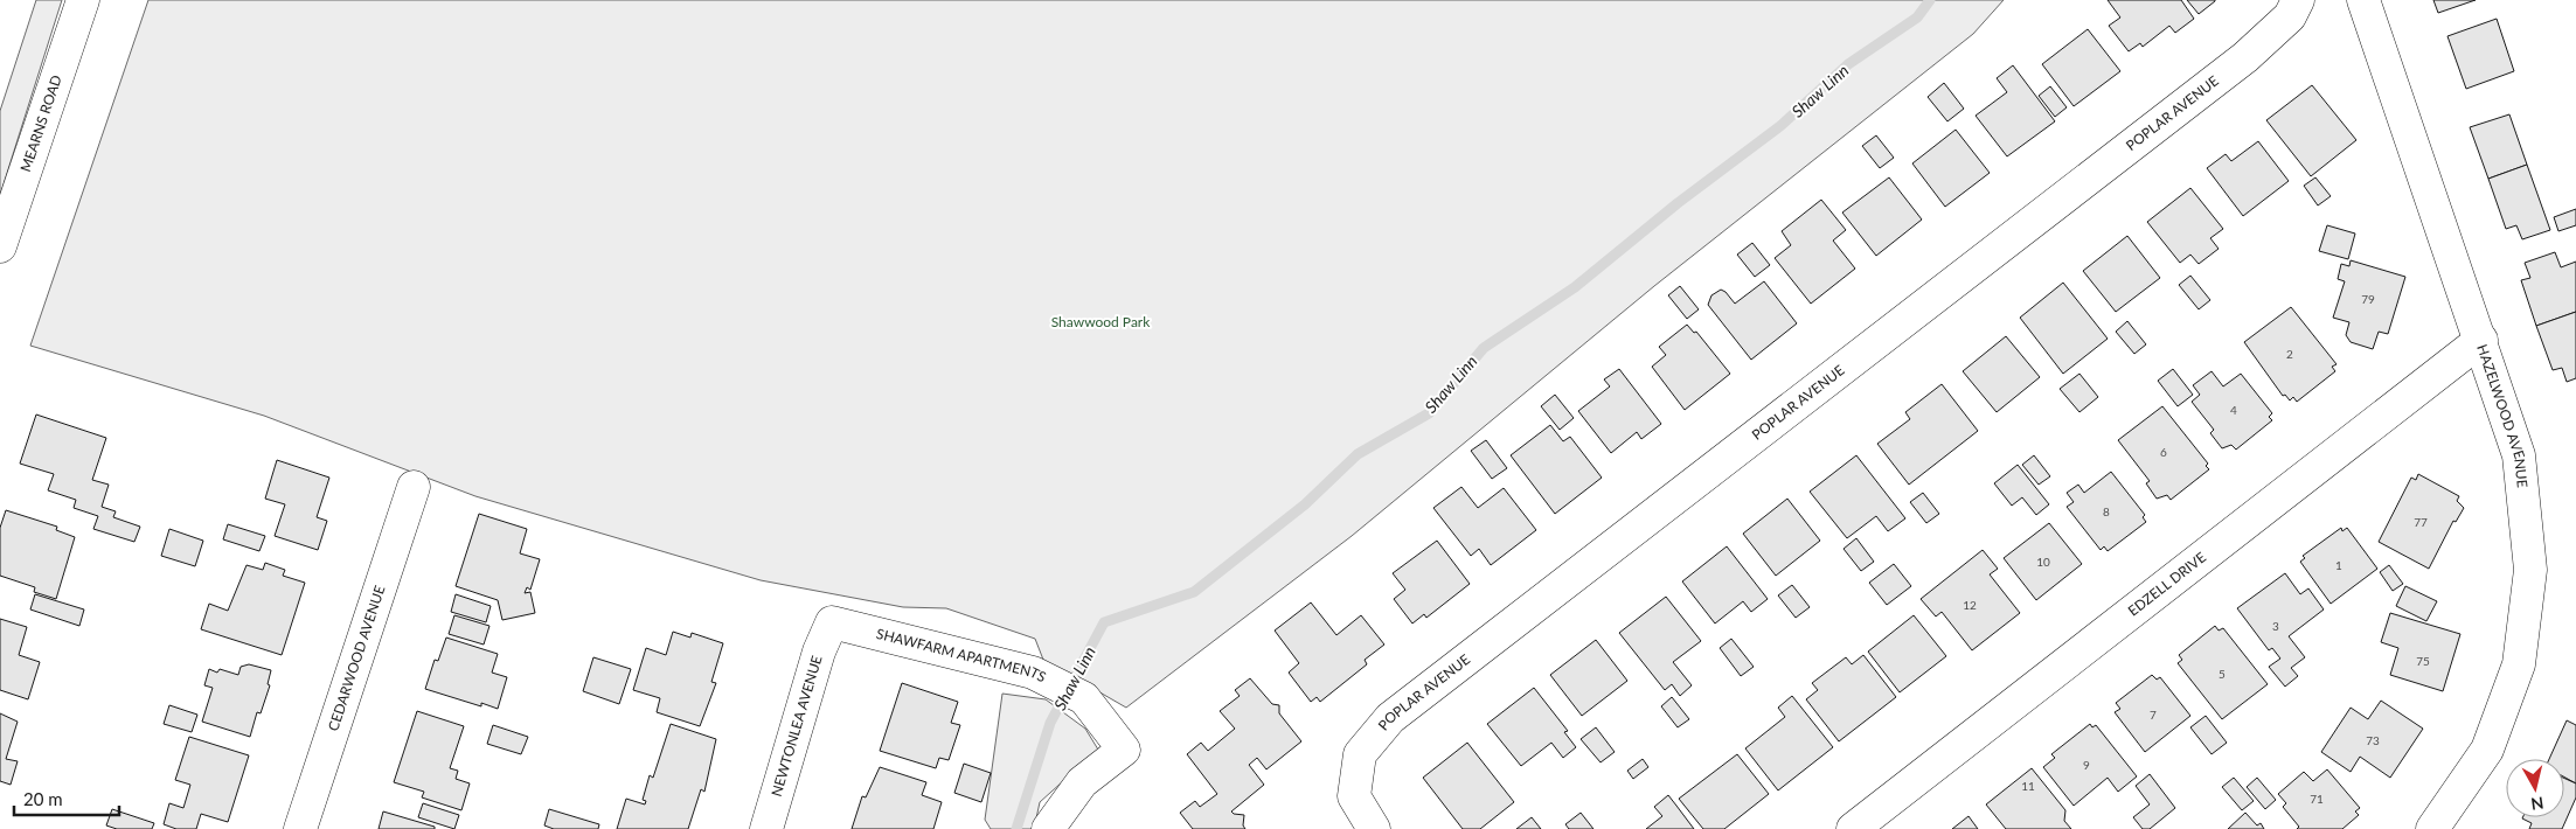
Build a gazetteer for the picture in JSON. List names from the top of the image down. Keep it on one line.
{"streets":{"street":["POPLAR AVENUE","MEARNS ROAD","HAZELWOOD AVENUE","EDZELL DRIVE","SHAWFARM APARTMENTS","CEDARWOOD AVENUE","NEWTONLEA AVENUE"]},"crossings":[["HAZELWOOD AVENUE","EDZELL DRIVE"],["SHAWFARM APARTMENTS","NEWTONLEA AVENUE"]],"water":["Shaw Linn"],"parks":["Shawwood Park"],"house_numbers":["79","2","4","6","8","77","10","1","12","3","75","5","7","73","9","11","71"],"scale_bar":"20 m","north":"bottom"}
